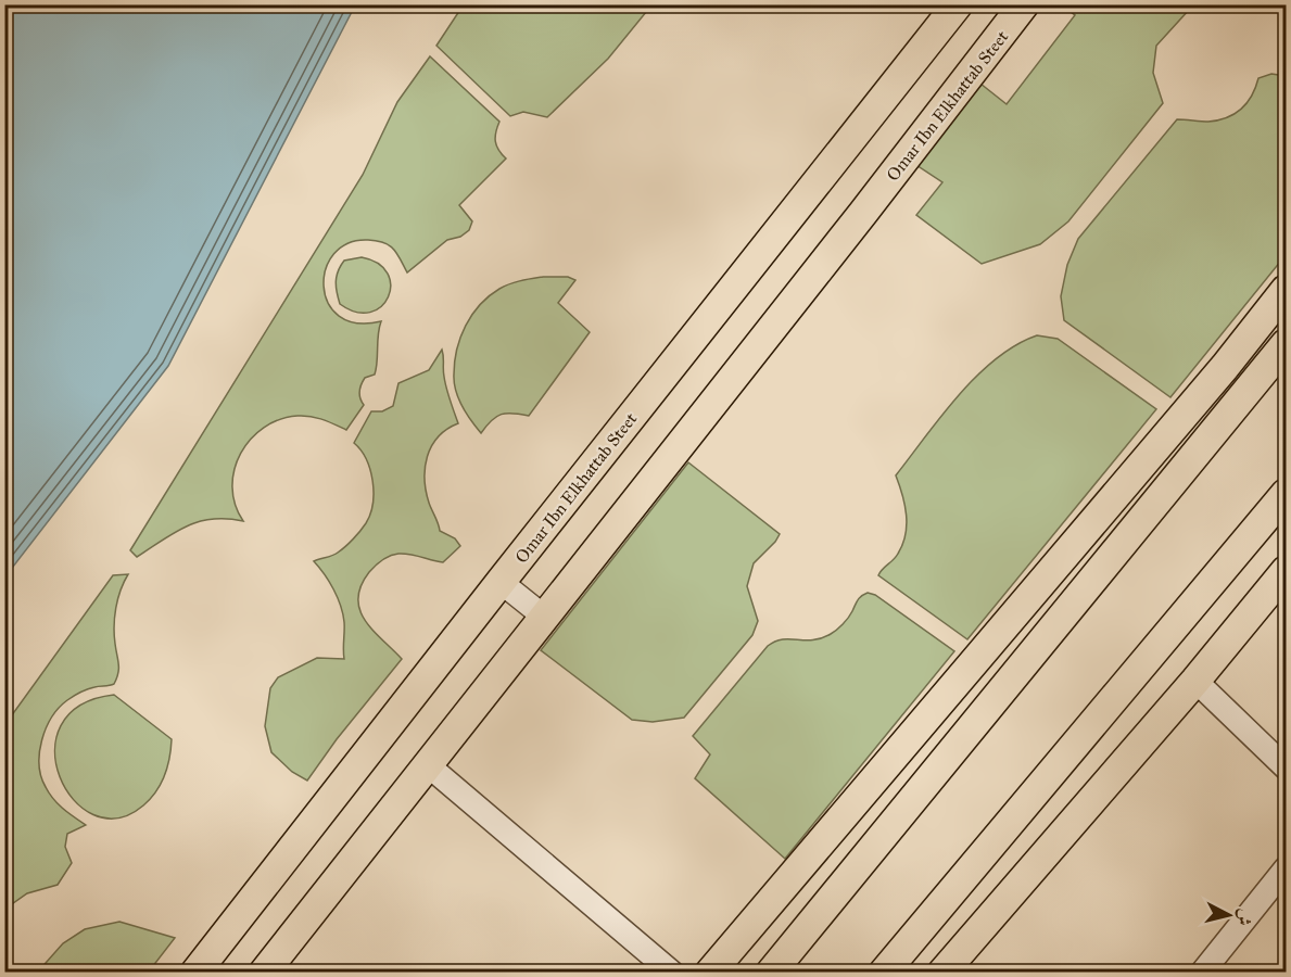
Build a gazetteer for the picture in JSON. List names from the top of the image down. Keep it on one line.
{"streets":{"main road":["Omar Ibn Elkhattab Steet"]},"north":"right"}
